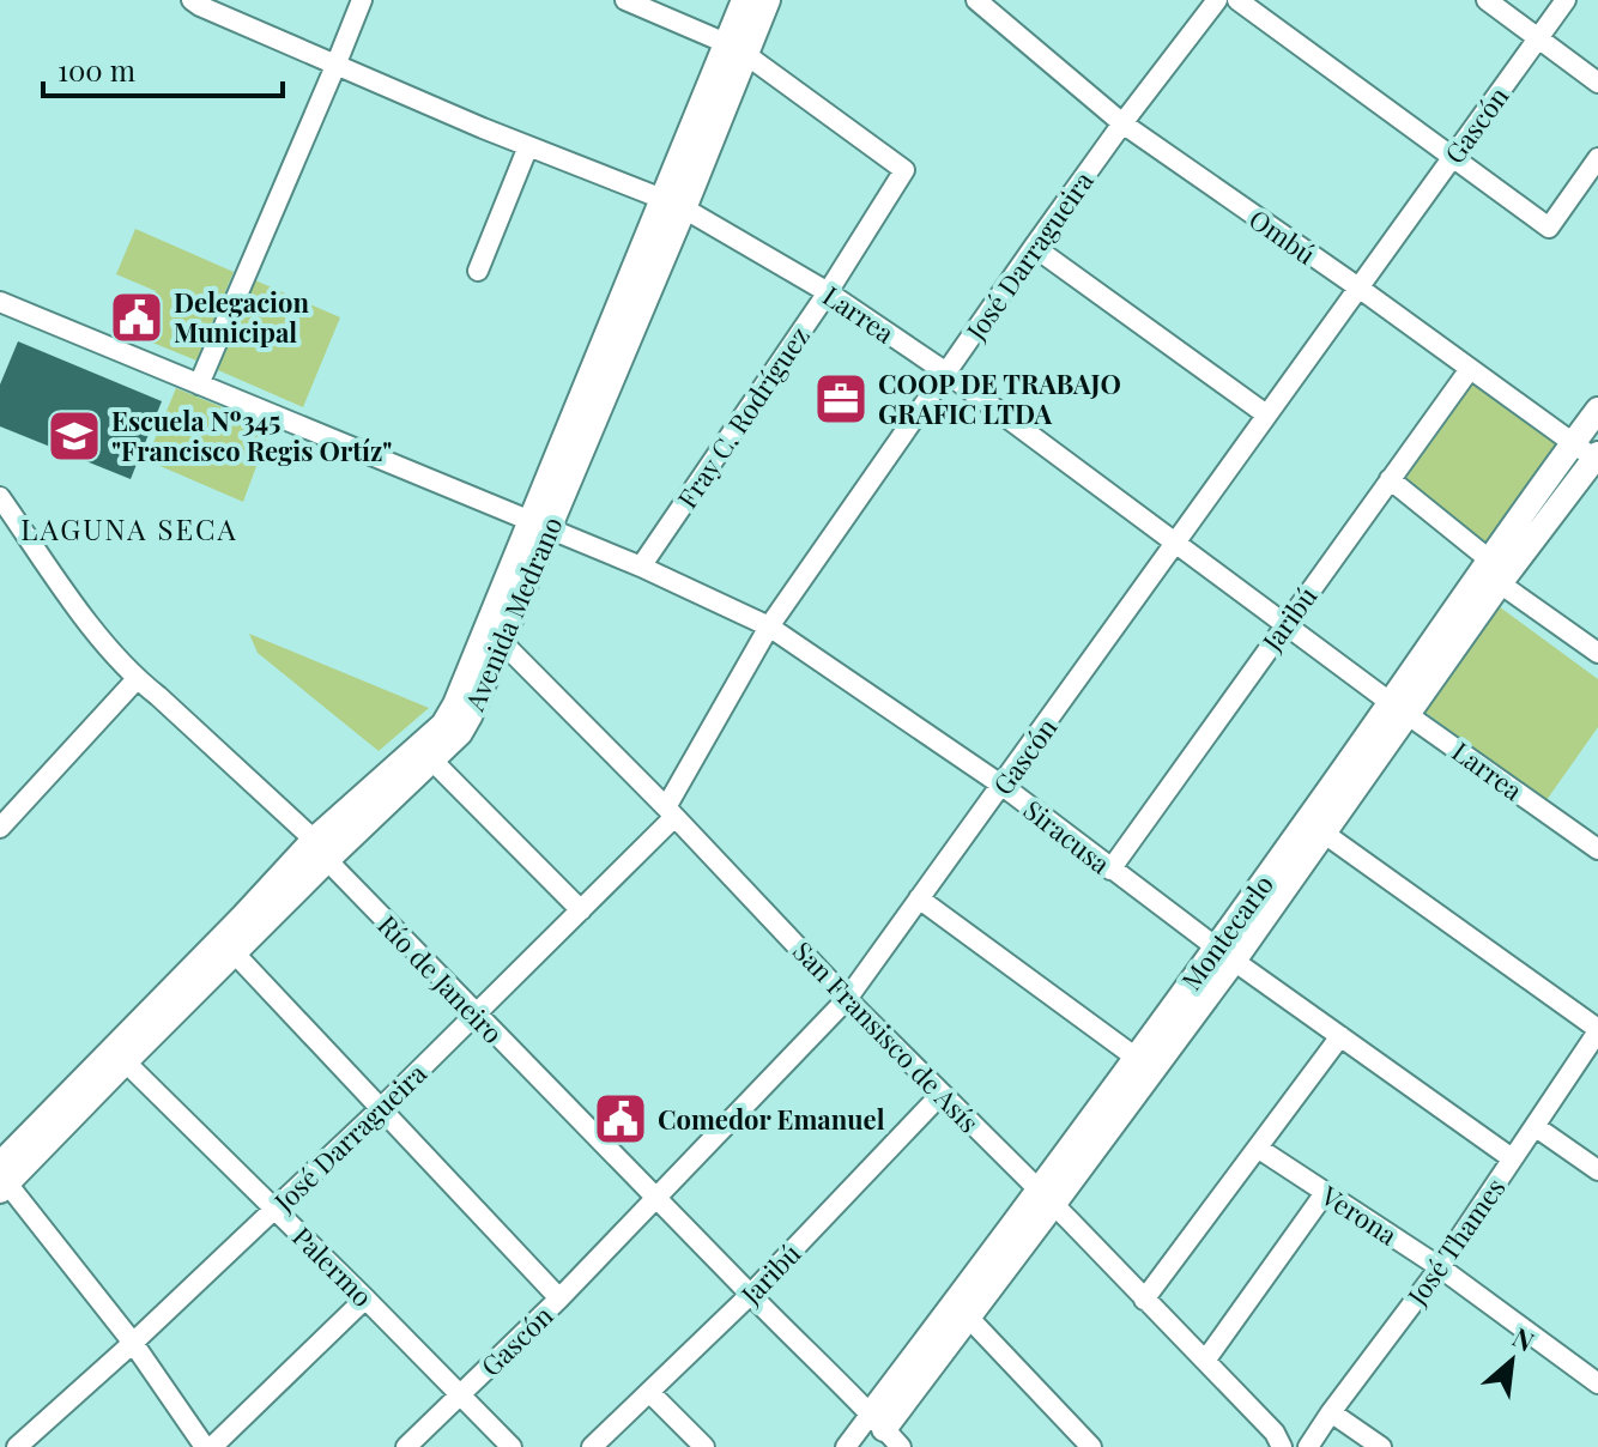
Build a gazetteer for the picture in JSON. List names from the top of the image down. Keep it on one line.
{"streets":{"main road":["Avenida Medrano","Montecarlo"],"street":["Gascón","Ombú","José Darragueira","Larrea","Fray C. Rodríguez","Jaribú","Siracusa","Río de Janeiro","San Fransisco de Asís","Verona","José Thames","Palermo"]},"crossings":[["Gascón","Ombú"],["Gascón","Larrea"],["Gascón","Siracusa"],["Gascón","Río de Janeiro"],["Gascón","San Fransisco de Asís"],["Gascón","Palermo"],["Ombú","José Darragueira"],["Ombú","Jaribú"],["Ombú","Montecarlo"],["José Darragueira","Larrea"],["José Darragueira","Siracusa"],["José Darragueira","Río de Janeiro"],["José Darragueira","San Fransisco de Asís"],["José Darragueira","Palermo"],["Larrea","Fray C. Rodríguez"],["Larrea","Avenida Medrano"],["Larrea","Jaribú"],["Larrea","Montecarlo"],["Fray C. Rodríguez","Avenida Medrano"],["Fray C. Rodríguez","Siracusa"],["Avenida Medrano","Siracusa"],["Avenida Medrano","Río de Janeiro"],["Avenida Medrano","San Fransisco de Asís"],["Avenida Medrano","Palermo"],["Jaribú","Siracusa"],["Jaribú","Río de Janeiro"],["Jaribú","San Fransisco de Asís"],["Siracusa","Montecarlo"],["Siracusa","José Thames"],["Montecarlo","Río de Janeiro"],["Montecarlo","San Fransisco de Asís"],["Verona","José Thames"]],"districts":["LAGUNA SECA"],"places":{"public building":["Delegacion Municipal","Comedor Emanuel"],"office":["COOP DE TRABAJO GRAFIC LTDA"],"school or university":["Escuela Nº345 \"Francisco Regis Ortíz\""]},"scale_bar":"100 m","north":"top right"}
